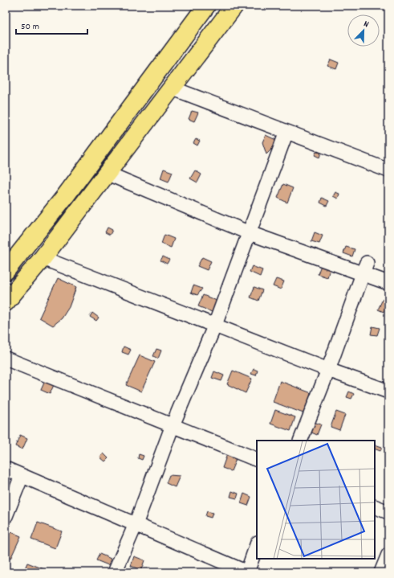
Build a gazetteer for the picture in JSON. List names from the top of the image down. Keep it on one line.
{"scale_bar":"50 m","north":"top right"}
